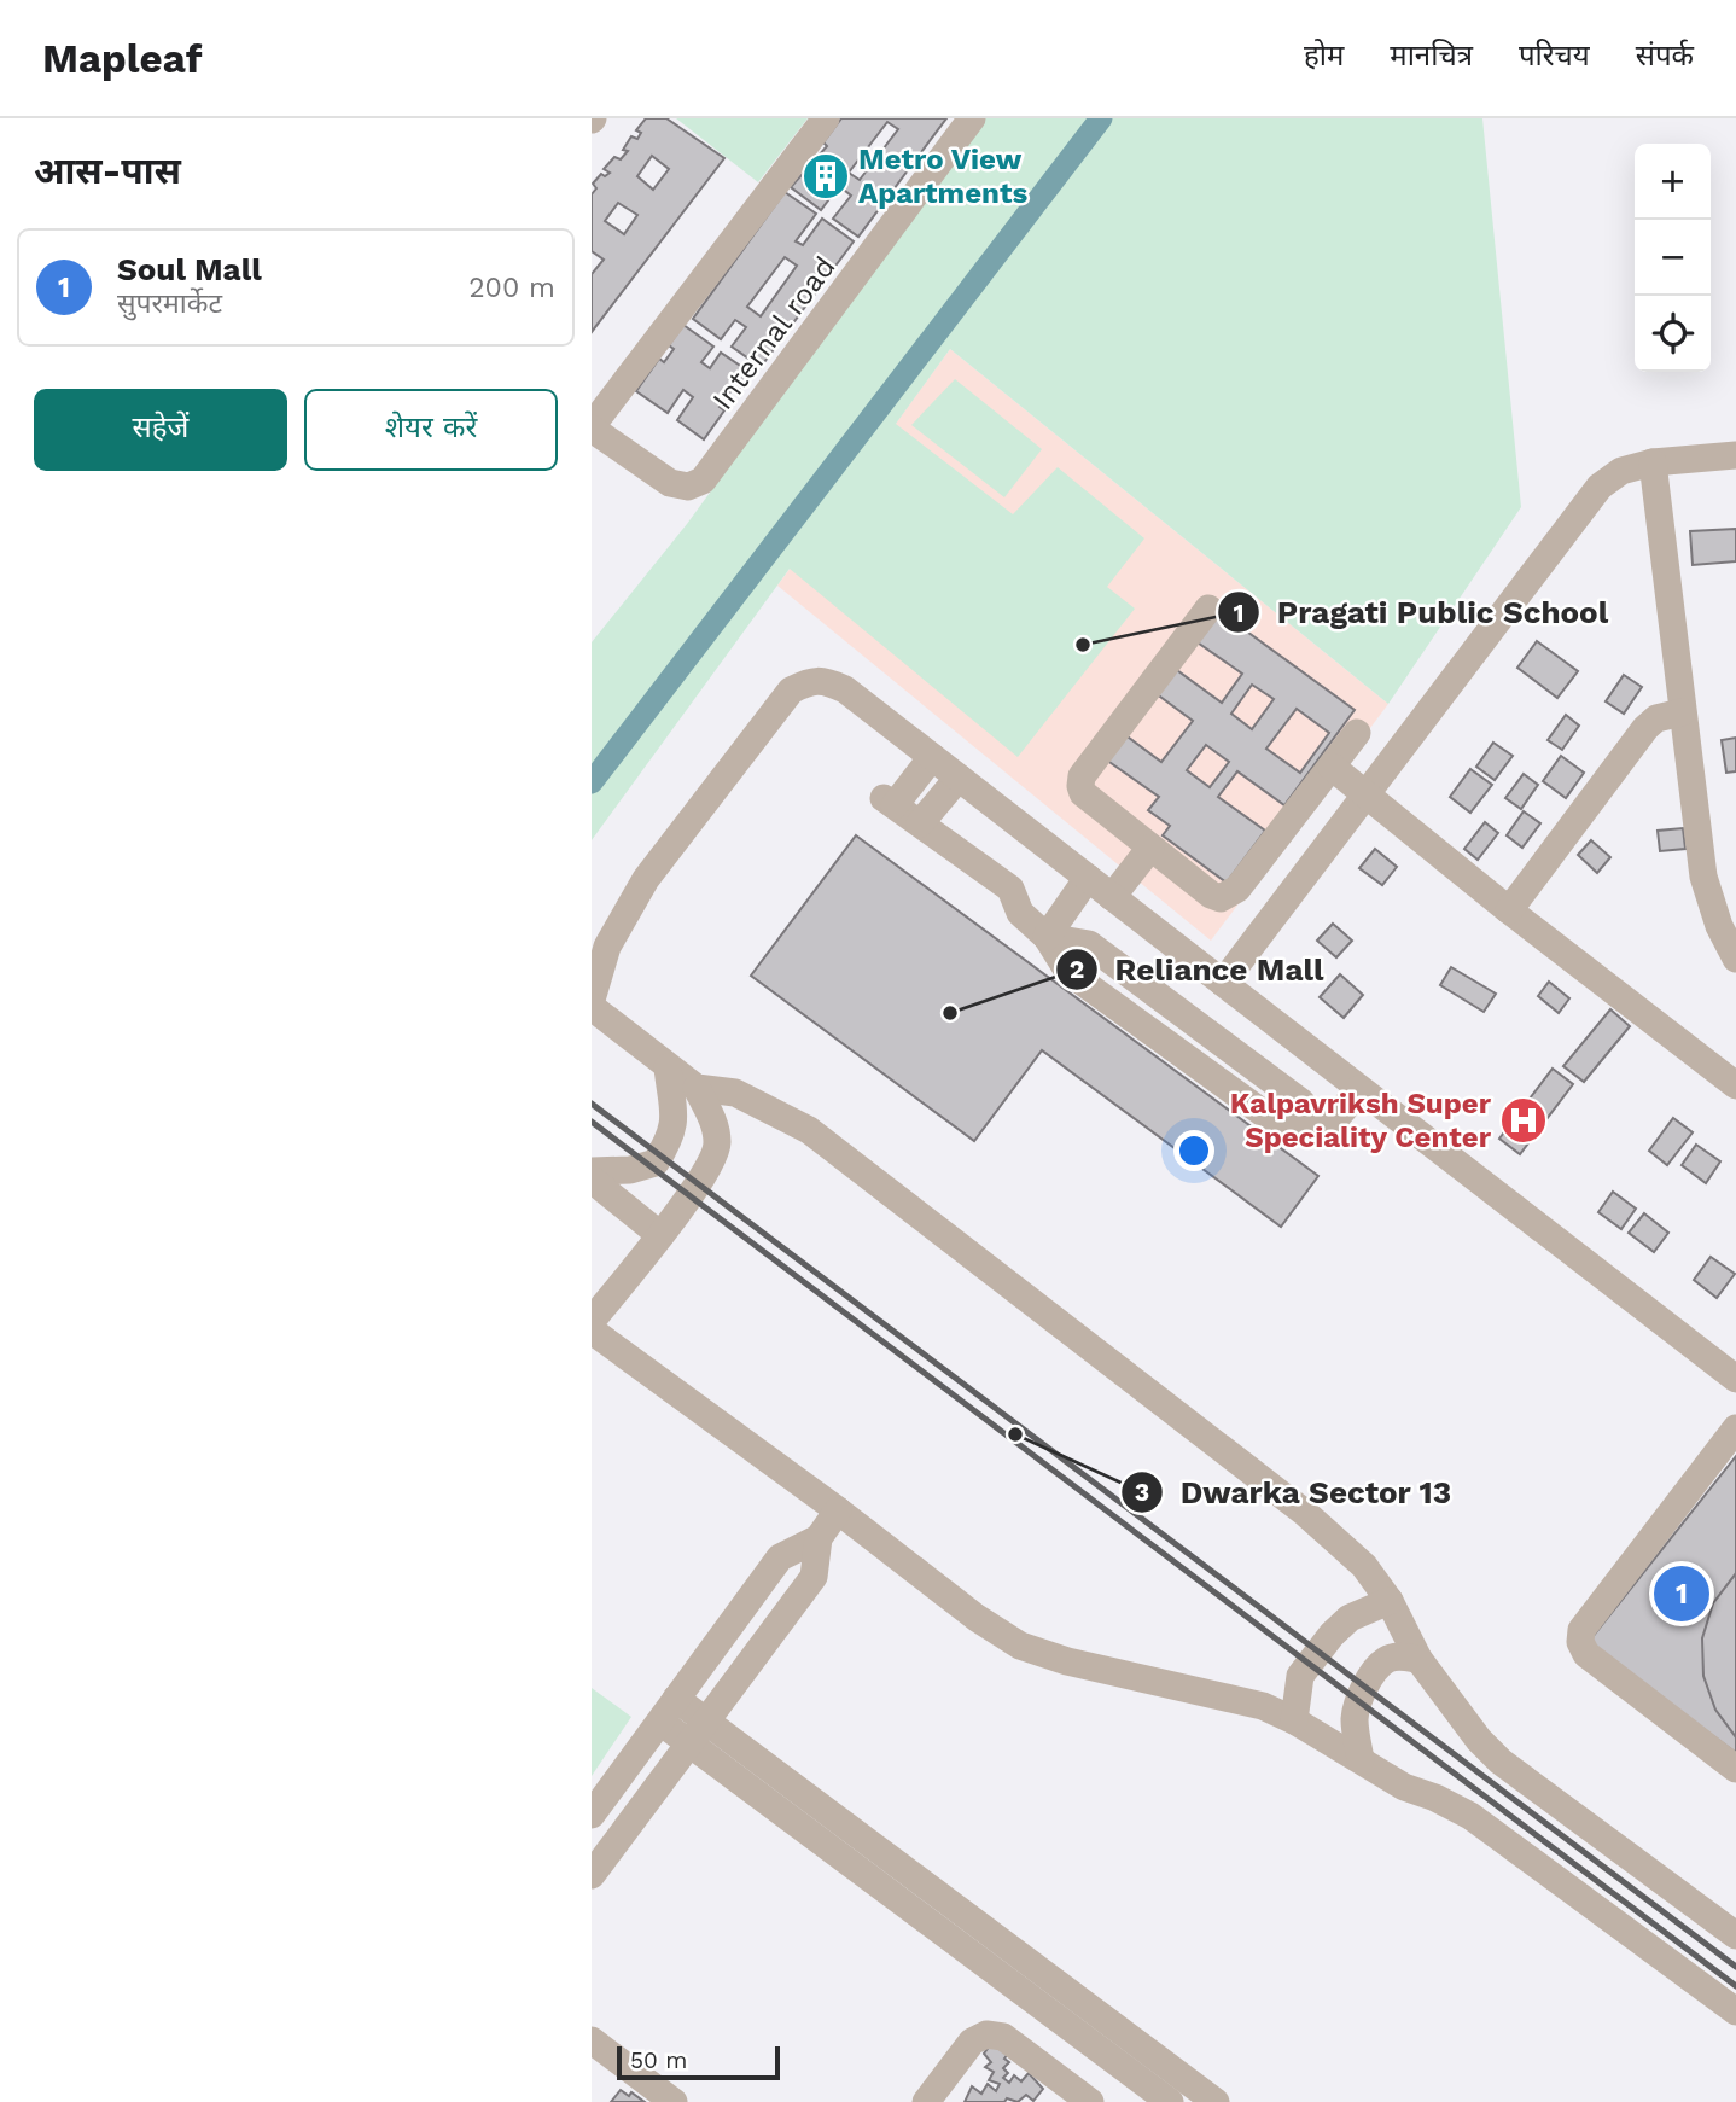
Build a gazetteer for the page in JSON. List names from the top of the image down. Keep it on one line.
{"streets":{"street":["Internal road"]},"places":{"building":["Metro View Apartments"],"other":["Pragati Public School","Reliance Mall","Dwarka Sector 13"],"hospital":["Kalpavriksh Super Speciality Center"]},"scale_bar":"50 m","page":{"header":"Mapleaf","nav":["होम","मानचित्र","परिचय","संपर्क"],"heading":"आस-पास","map_buttons":["+","−"],"list":[{"mark":"1","name":"Soul Mall","note":"सुपरमार्केट","value":"200 m"}],"buttons":["सहेजें","शेयर करें"],"pins":"1","scale":"50 m"}}
